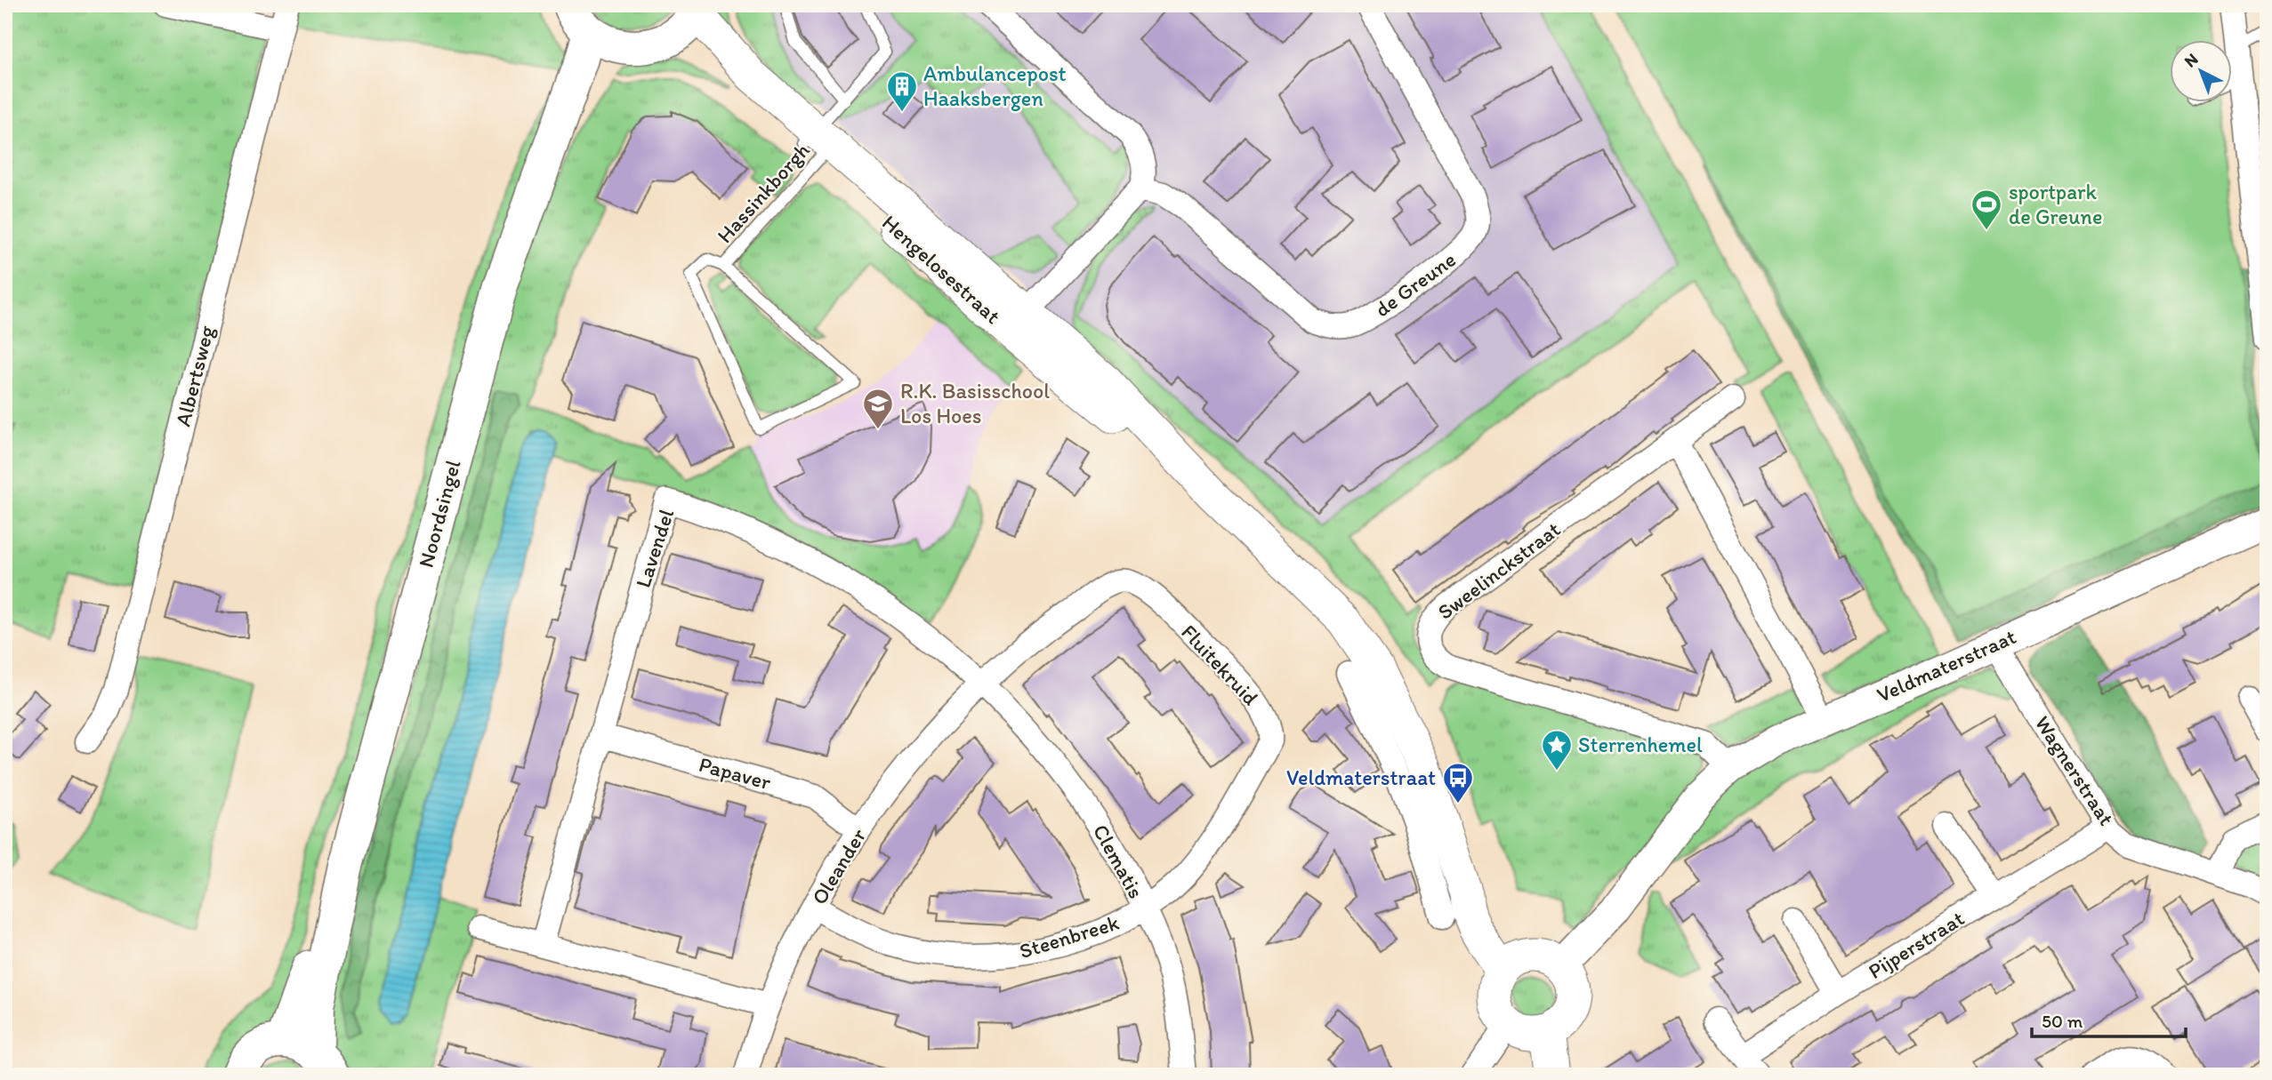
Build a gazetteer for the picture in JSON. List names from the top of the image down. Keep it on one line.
{"streets":{"main road":["Hengelosestraat","Noordsingel"],"street":["de Greune","Albertsweg","Lavendel","Sweelinckstraat","Fluitekruid","Veldmaterstraat","Wagnerstraat","Papaver","Clematis","Oleander","Steenbreek","Pijperstraat"],"lane":["Hassinkborgh"]},"crossings":[["Hassinkborgh","Hengelosestraat"],["Hengelosestraat","Veldmaterstraat"],["Lavendel","Fluitekruid"],["Lavendel","Papaver"],["Lavendel","Clematis"],["Lavendel","Oleander"],["Sweelinckstraat","Veldmaterstraat"],["Fluitekruid","Clematis"],["Fluitekruid","Oleander"],["Fluitekruid","Steenbreek"],["Veldmaterstraat","Wagnerstraat"],["Wagnerstraat","Pijperstraat"],["Papaver","Oleander"],["Clematis","Oleander"],["Clematis","Steenbreek"],["Oleander","Steenbreek"]],"places":{"building":["Ambulancepost Haaksbergen"],"sports":["sportpark de Greune"],"school or university":["R.K. Basisschool Los Hoes"],"place":["Sterrenhemel"],"bus stop":["Veldmaterstraat"]},"scale_bar":"50 m","north":"top left"}
